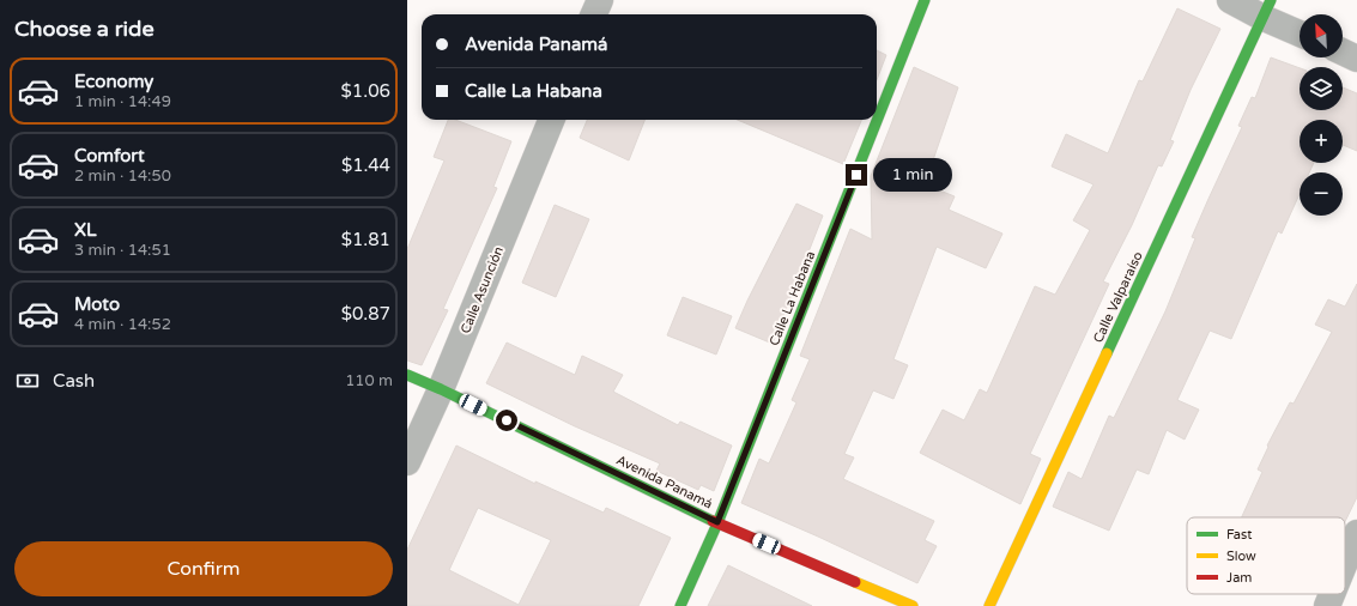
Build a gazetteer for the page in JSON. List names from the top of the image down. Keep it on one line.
{"streets":{"street":["Calle Asunción","Calle Valparaíso","Calle La Habana","Avenida Panamá"]},"crossings":[["Calle Asunción","Avenida Panamá"],["Calle La Habana","Avenida Panamá"]],"legend":["Fast","Slow","Jam"],"north":"top left","page":{"heading":"Choose a ride","map_buttons":["+","−"],"banner":["Avenida Panamá","Calle La Habana"],"list":[{"name":"Economy","note":"1 min · 14:49","value":"$1.06"},{"name":"Comfort","note":"2 min · 14:50","value":"$1.44"},{"name":"XL","note":"3 min · 14:51","value":"$1.81"},{"name":"Moto","note":"4 min · 14:52","value":"$0.87"}],"bubble":"1 min","pay":["Cash","110 m"],"buttons":"Confirm"}}
